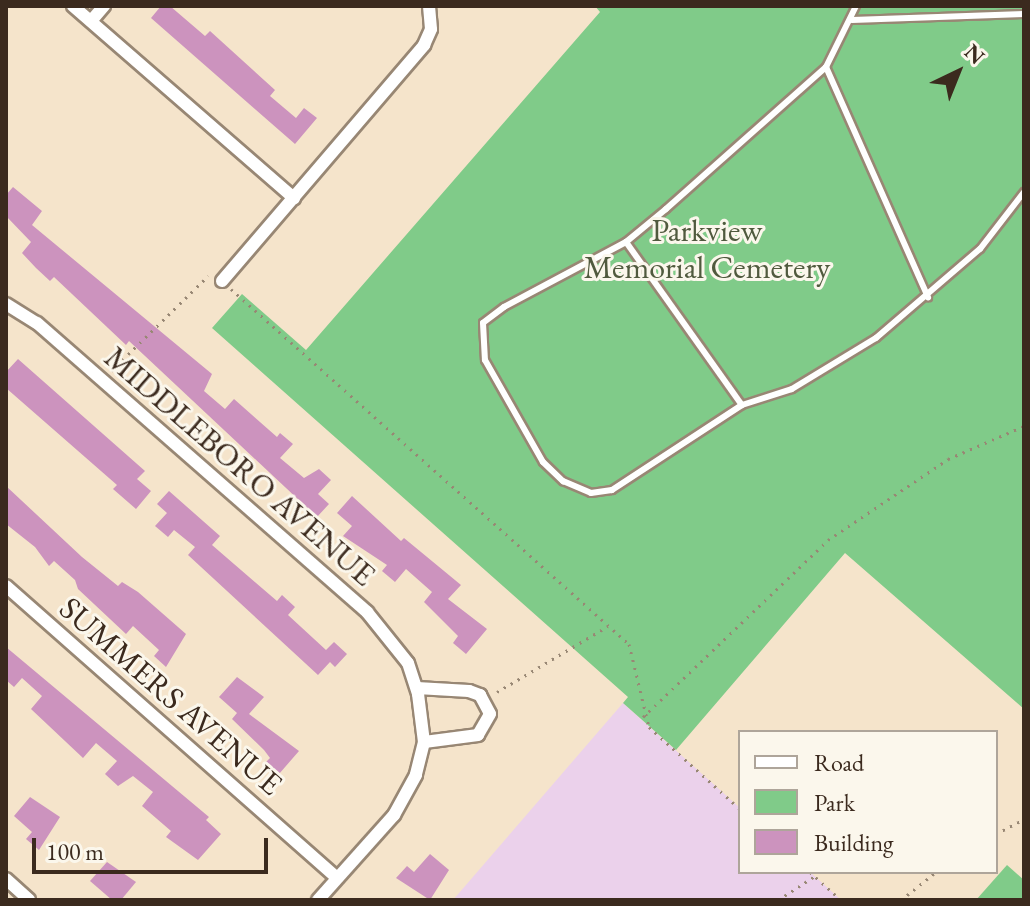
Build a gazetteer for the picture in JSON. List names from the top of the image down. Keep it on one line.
{"streets":{"street":["MIDDLEBORO AVENUE","SUMMERS AVENUE"]},"parks":["Parkview Memorial Cemetery"],"legend":["Road","Park","Building"],"scale_bar":"100 m","north":"top right"}
